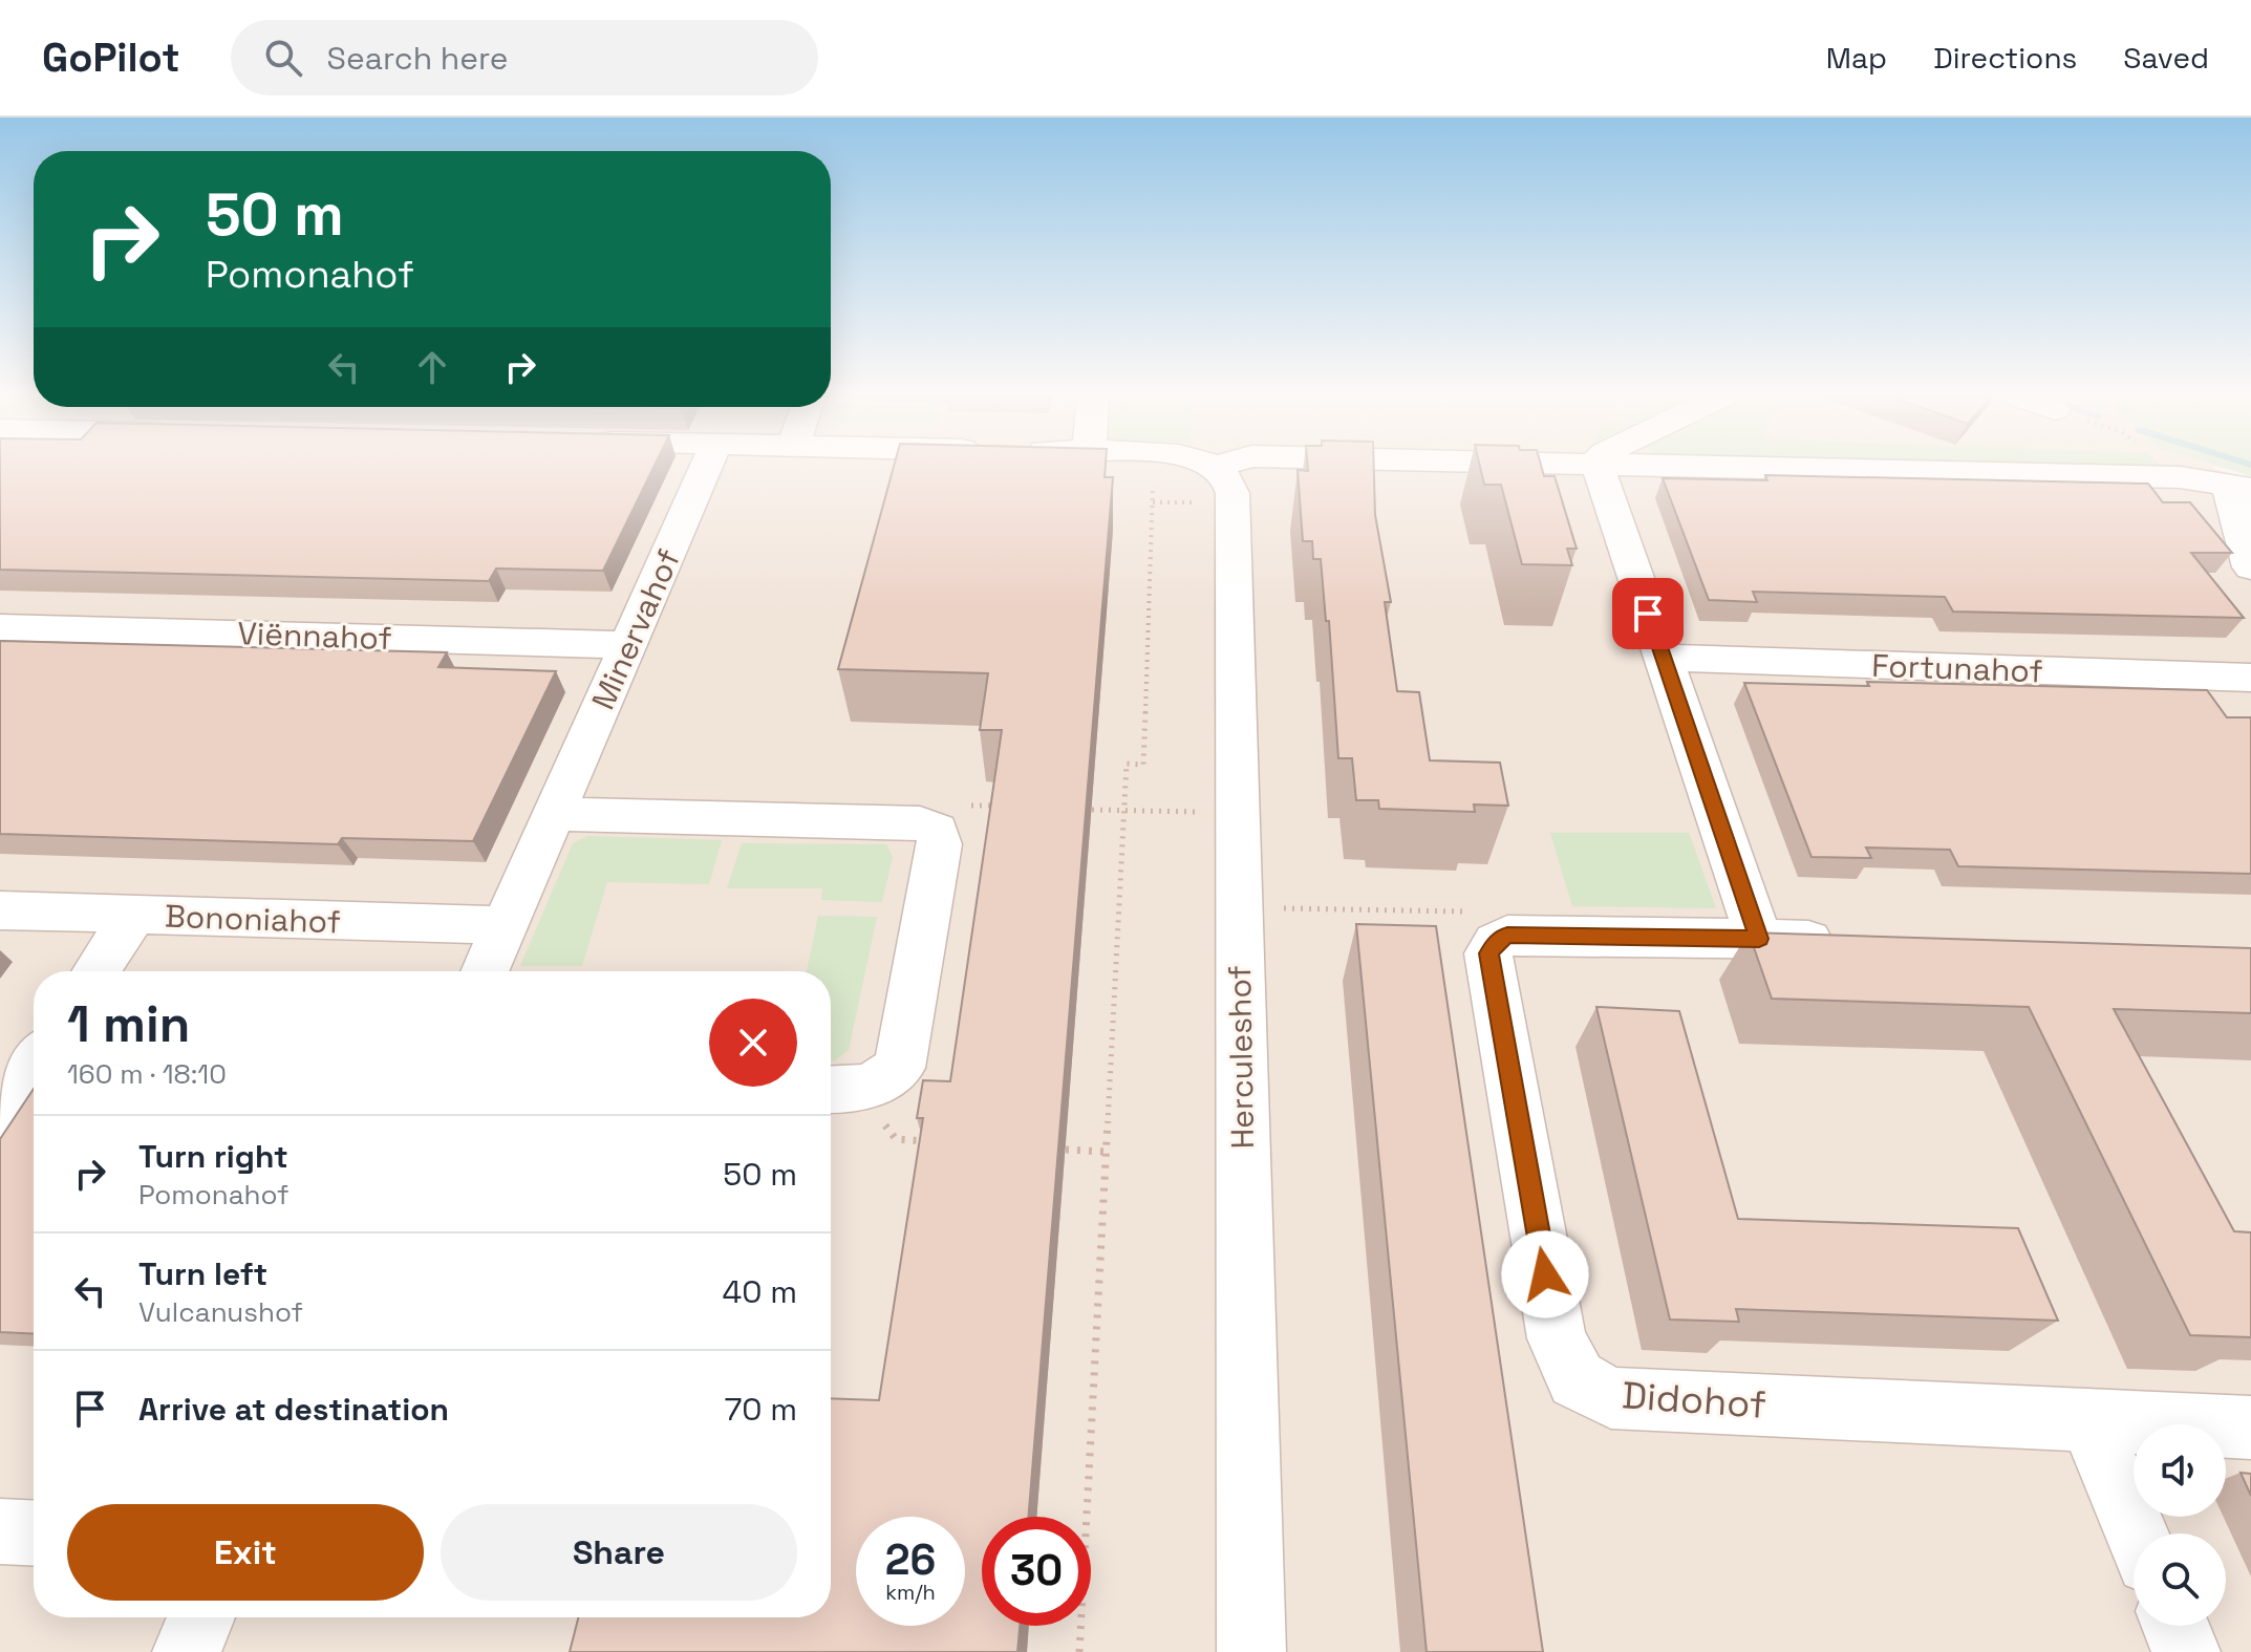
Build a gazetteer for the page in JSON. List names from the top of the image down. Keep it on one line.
{"streets":{"street":["Minervahof","Viënnahof","Fortunahof","Bononiahof","Herculeshof","Didohof"]},"crossings":[["Minervahof","Viënnahof"],["Minervahof","Bononiahof"]],"page":{"header":"GoPilot","search":"Search here","nav":["Map","Directions","Saved"],"turn":["50 m","Pomonahof"],"heading":["1 min","160 m · 18:10"],"list":[{"name":"Turn right","note":"Pomonahof","value":"50 m"},{"name":"Turn left","note":"Vulcanushof","value":"40 m"},{"name":"Arrive at destination","value":"70 m"}],"buttons":["Exit","Share"],"speed":"26 km/h","limit":"30"}}
